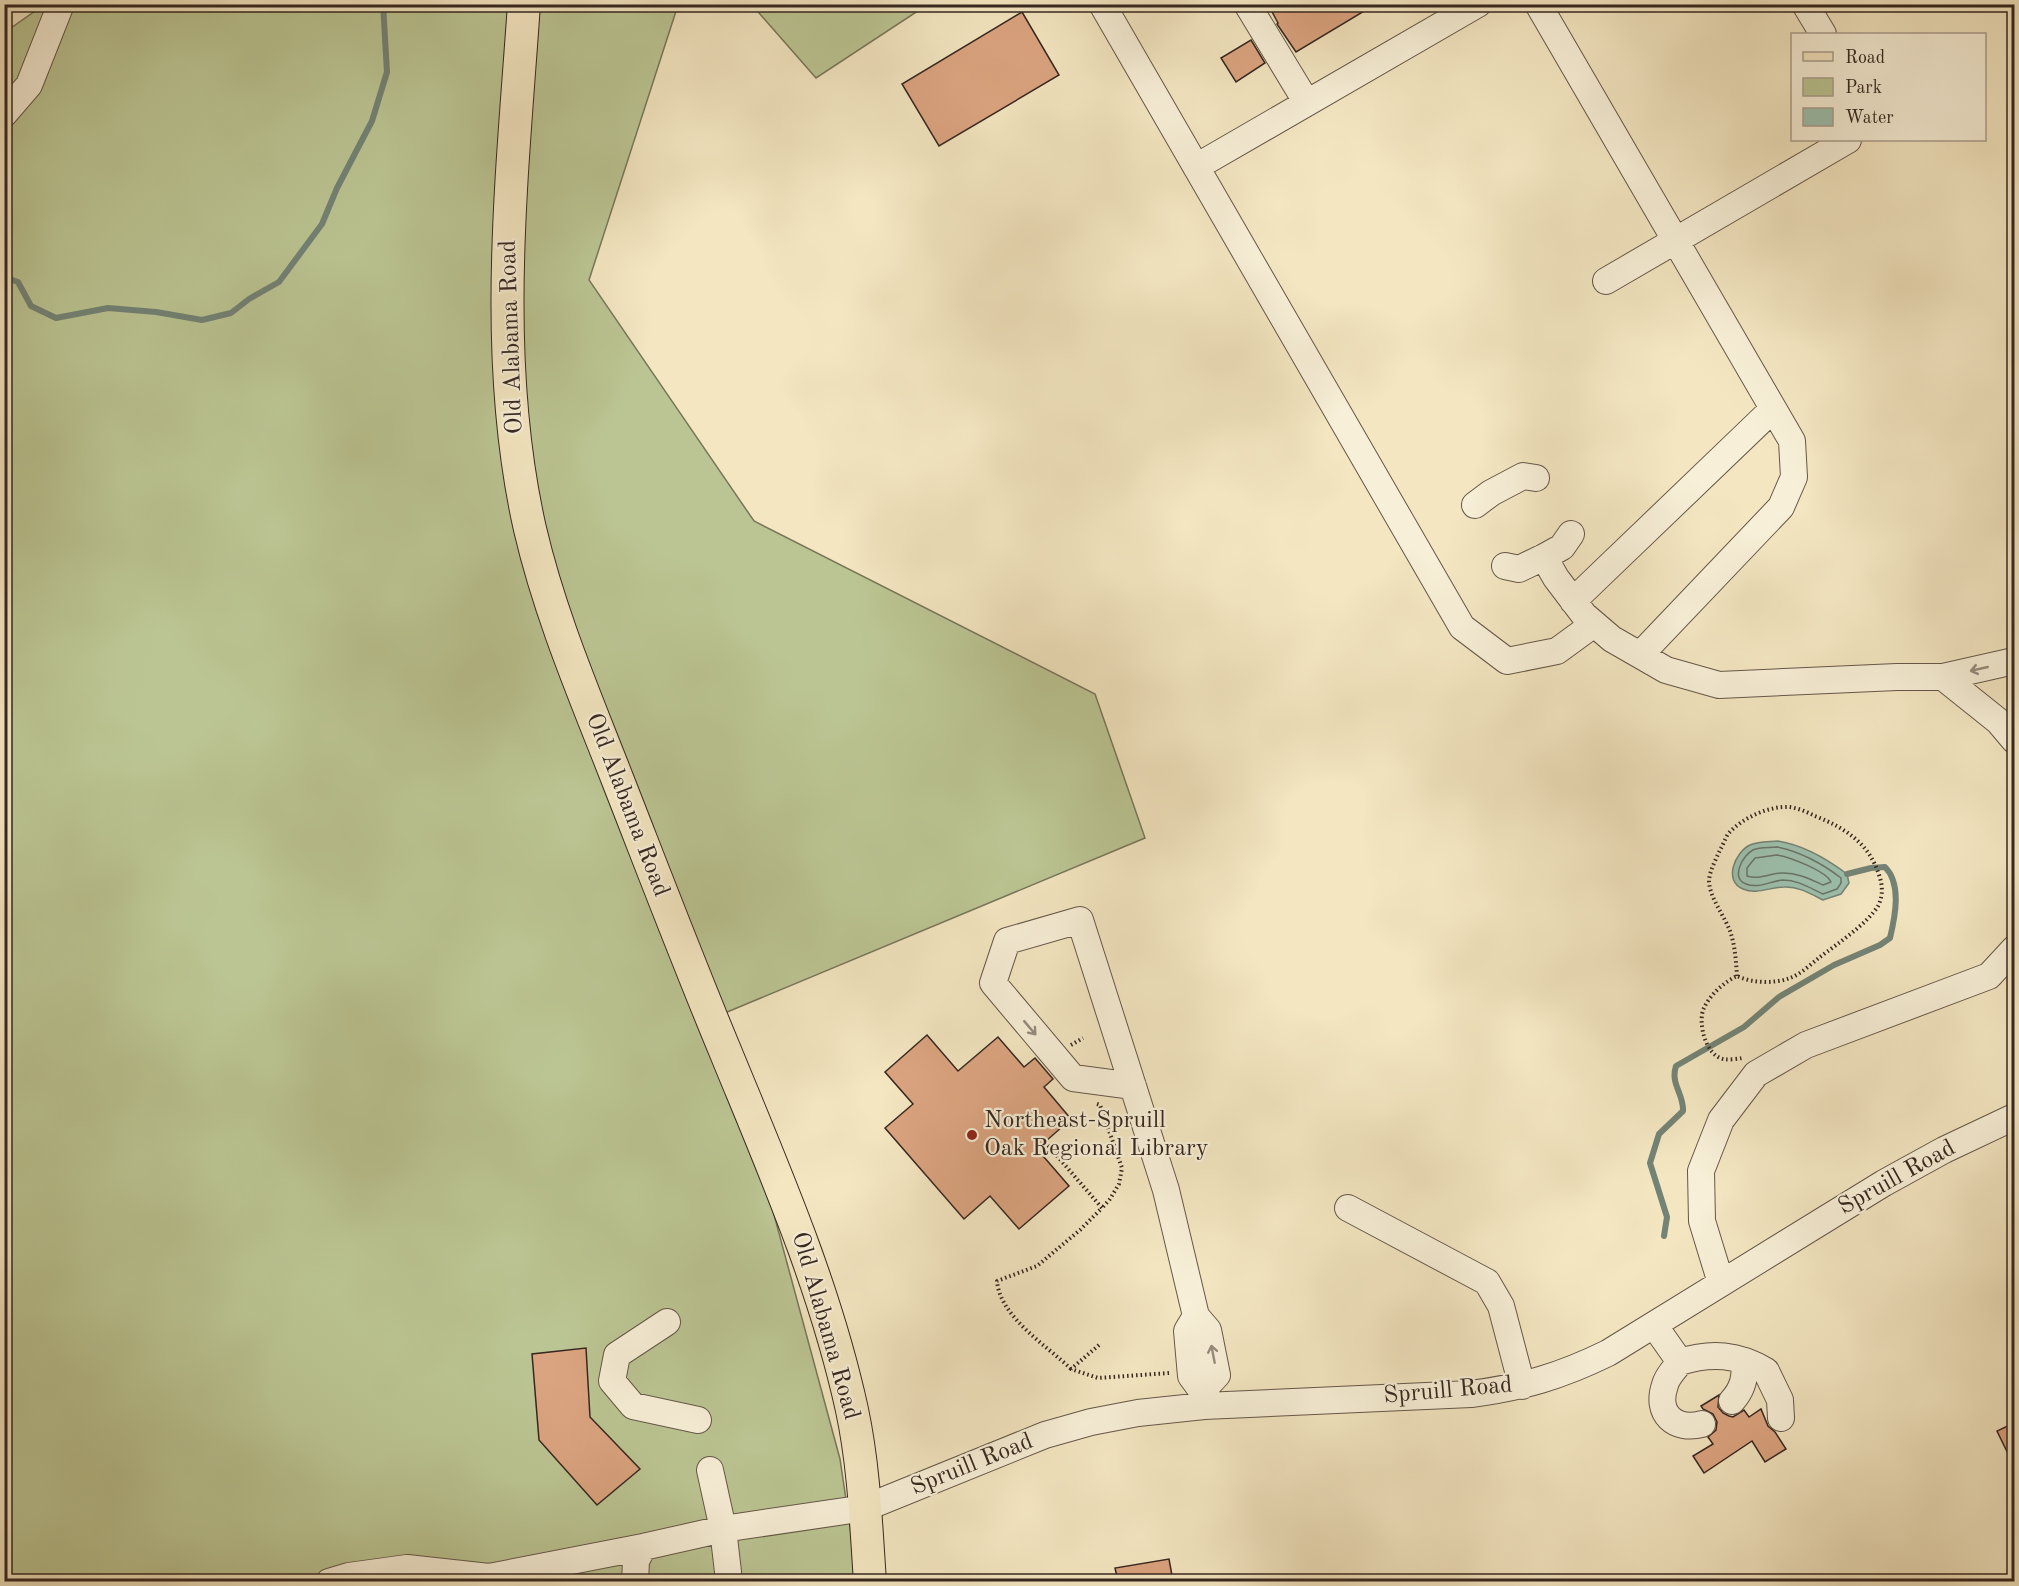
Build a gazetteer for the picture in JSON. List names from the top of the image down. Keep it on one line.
{"streets":{"main road":["Old Alabama Road"],"street":["Spruill Road"]},"crossings":[["Old Alabama Road","Spruill Road"]],"places":["Northeast-Spruill Oak Regional Library"],"legend":["Road","Park","Water"]}
